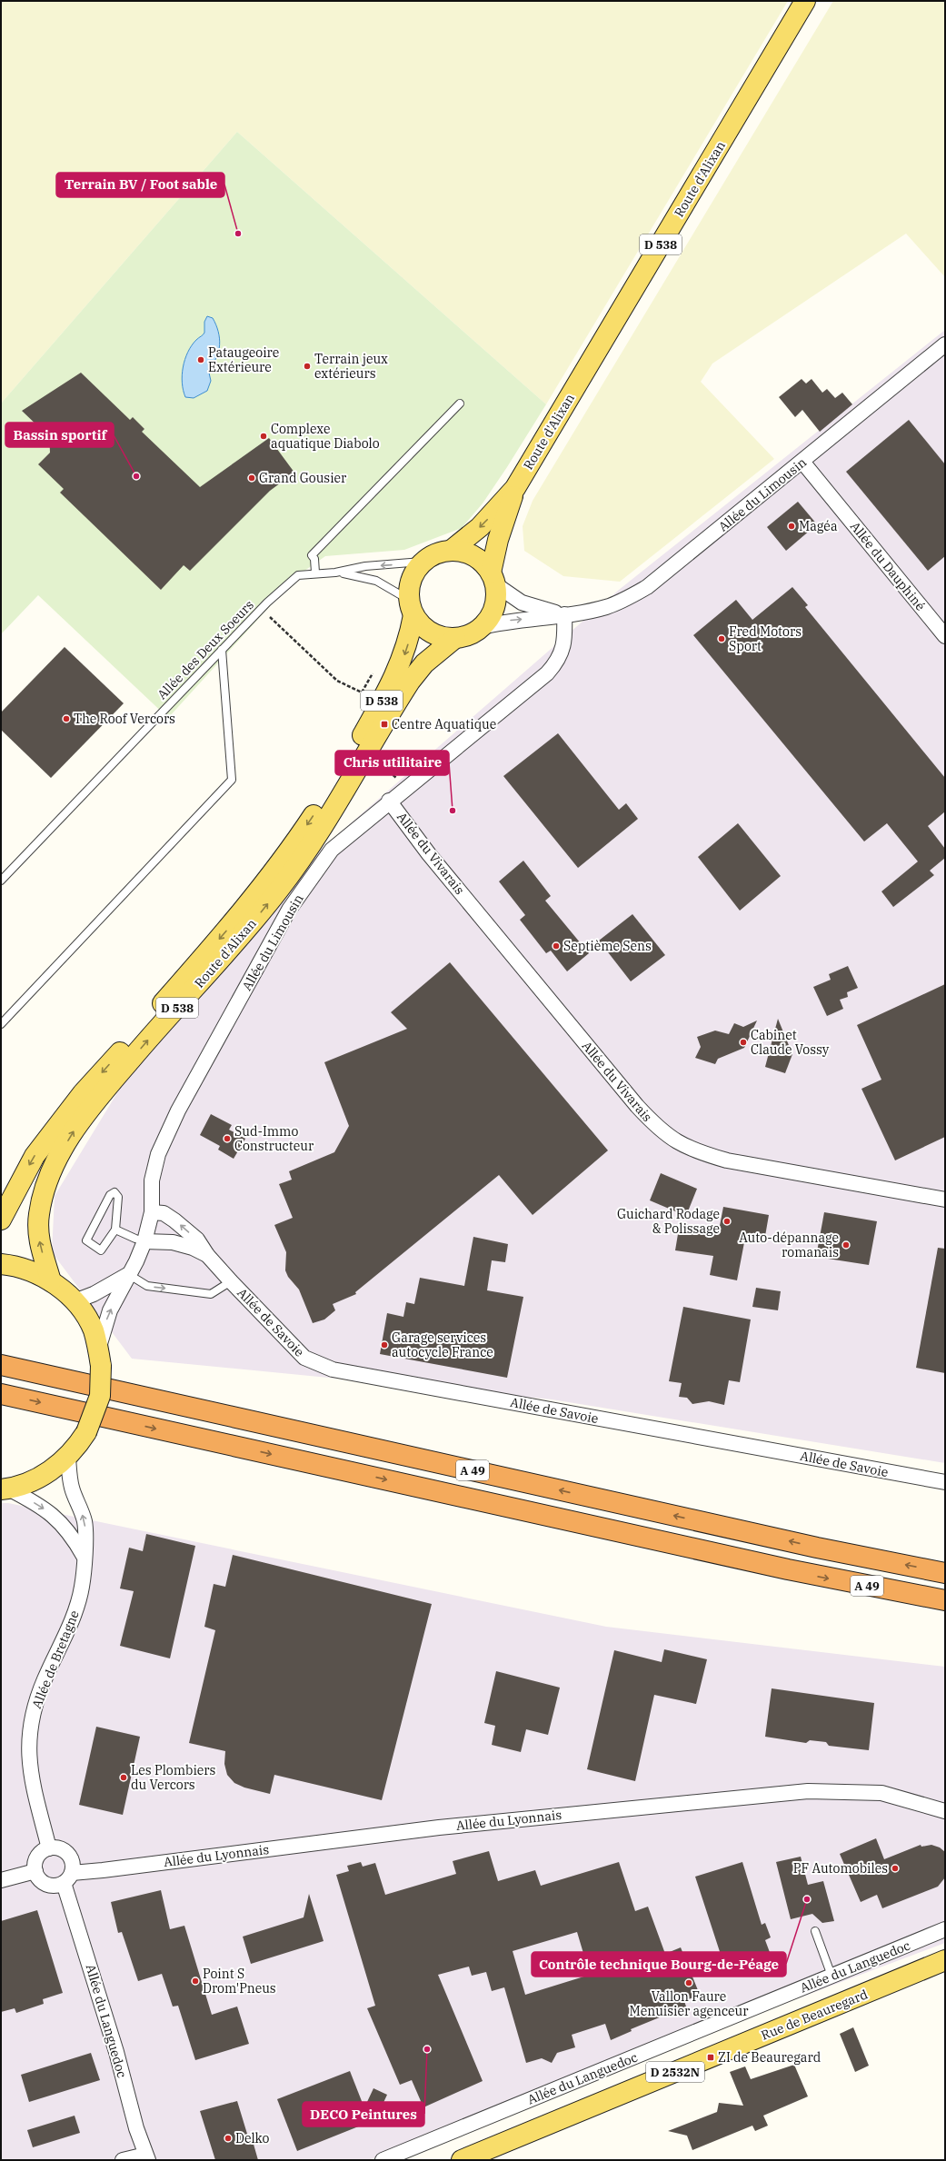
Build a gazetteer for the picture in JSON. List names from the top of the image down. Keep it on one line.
{"streets":{"highway":["A 49"],"main road":["Route d'Alixan","D 538","Rue de Beauregard","D 2532N"],"street":["Allée du Limousin","Allée du Dauphiné","Allée du Vivarais","Allée de Savoie","Allée de Bretagne","Allée du Lyonnais","Allée du Languedoc"],"lane":["Allée des Deux Soeurs"]},"crossings":[["Route d'Alixan","Allée du Limousin"],["Route d'Alixan","Allée des Deux Soeurs"],["Allée du Limousin","Allée du Dauphiné"],["Allée du Limousin","Allée des Deux Soeurs"],["Allée du Limousin","Allée du Vivarais"],["Allée du Limousin","Allée de Savoie"],["Allée de Bretagne","Allée du Lyonnais"],["Allée de Bretagne","Allée du Languedoc"],["Allée du Lyonnais","Allée du Languedoc"]],"places":{"other":["Terrain BV / Foot sable","Pataugeoire Extérieure","Terrain jeux extérieurs","Complexe aquatique Diabolo","Bassin sportif","Grand Gousier","Magéa","Fred Motors Sport","The Roof Vercors","Chris utilitaire","Septième Sens","Cabinet Claude Vossy","Sud-Immo Constructeur","Guichard Rodage & Polissage","Auto-dépannage romanais","Garage services autocycle France","Les Plombiers du Vercors","PF Automobiles","Contrôle technique Bourg-de-Péage","Point S Drom'Pneus","Vallon Faure Menuisier agenceur","DECO Peintures","Delko"],"transit":["Centre Aquatique","ZI de Beauregard"]}}
